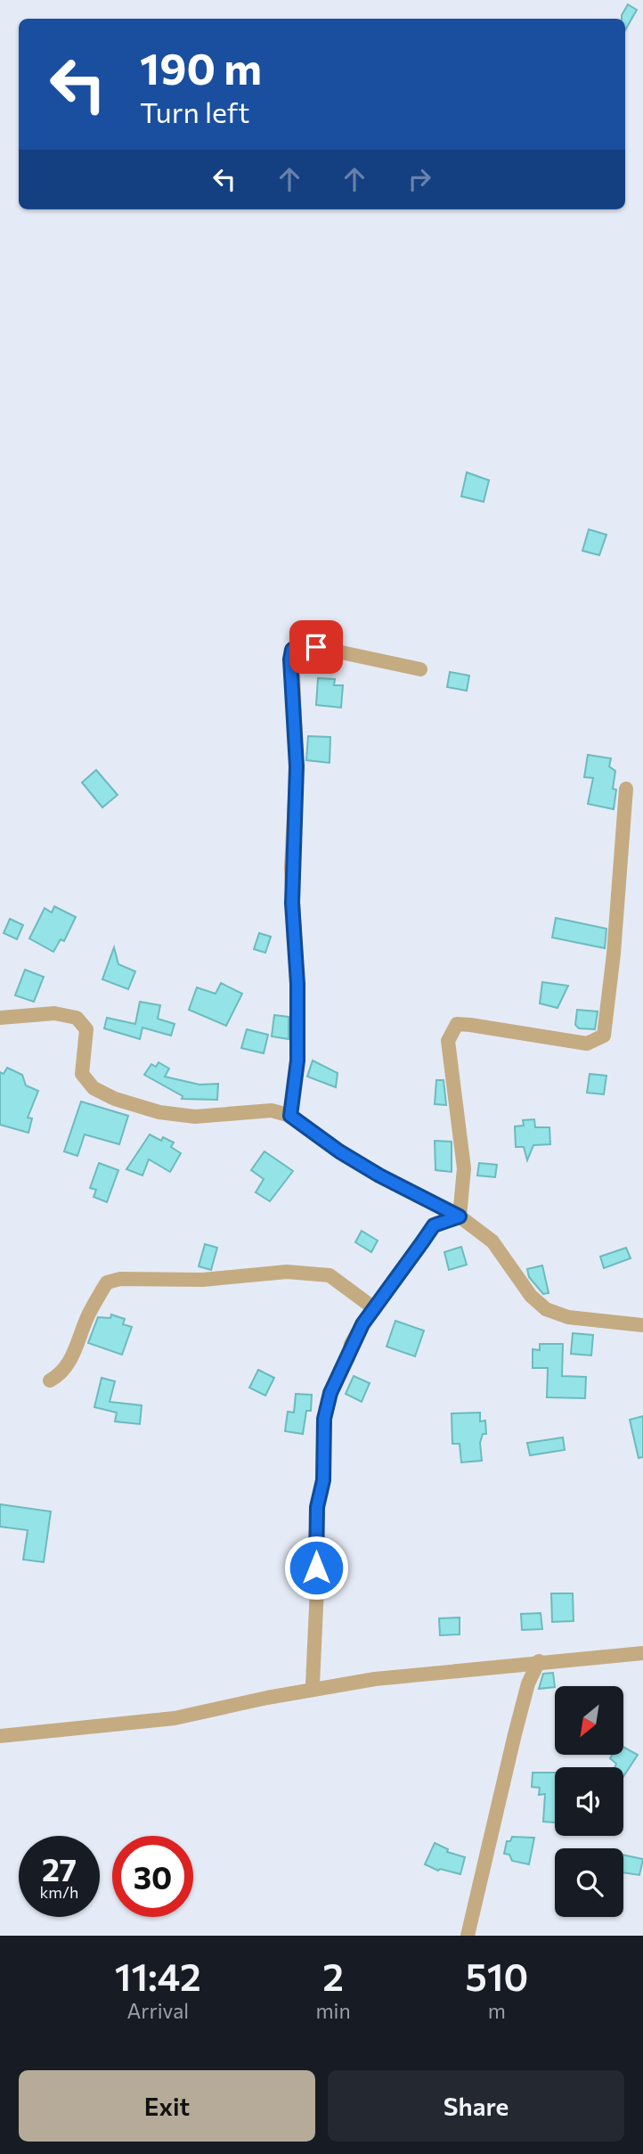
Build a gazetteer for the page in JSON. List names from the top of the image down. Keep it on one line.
{"north":"bottom left","page":{"turn":["190 m","Turn left"],"speed":"27 km/h","limit":"30","eta":["11:42","Arrival","2","min","510","m"],"buttons":["Exit","Share"]}}
